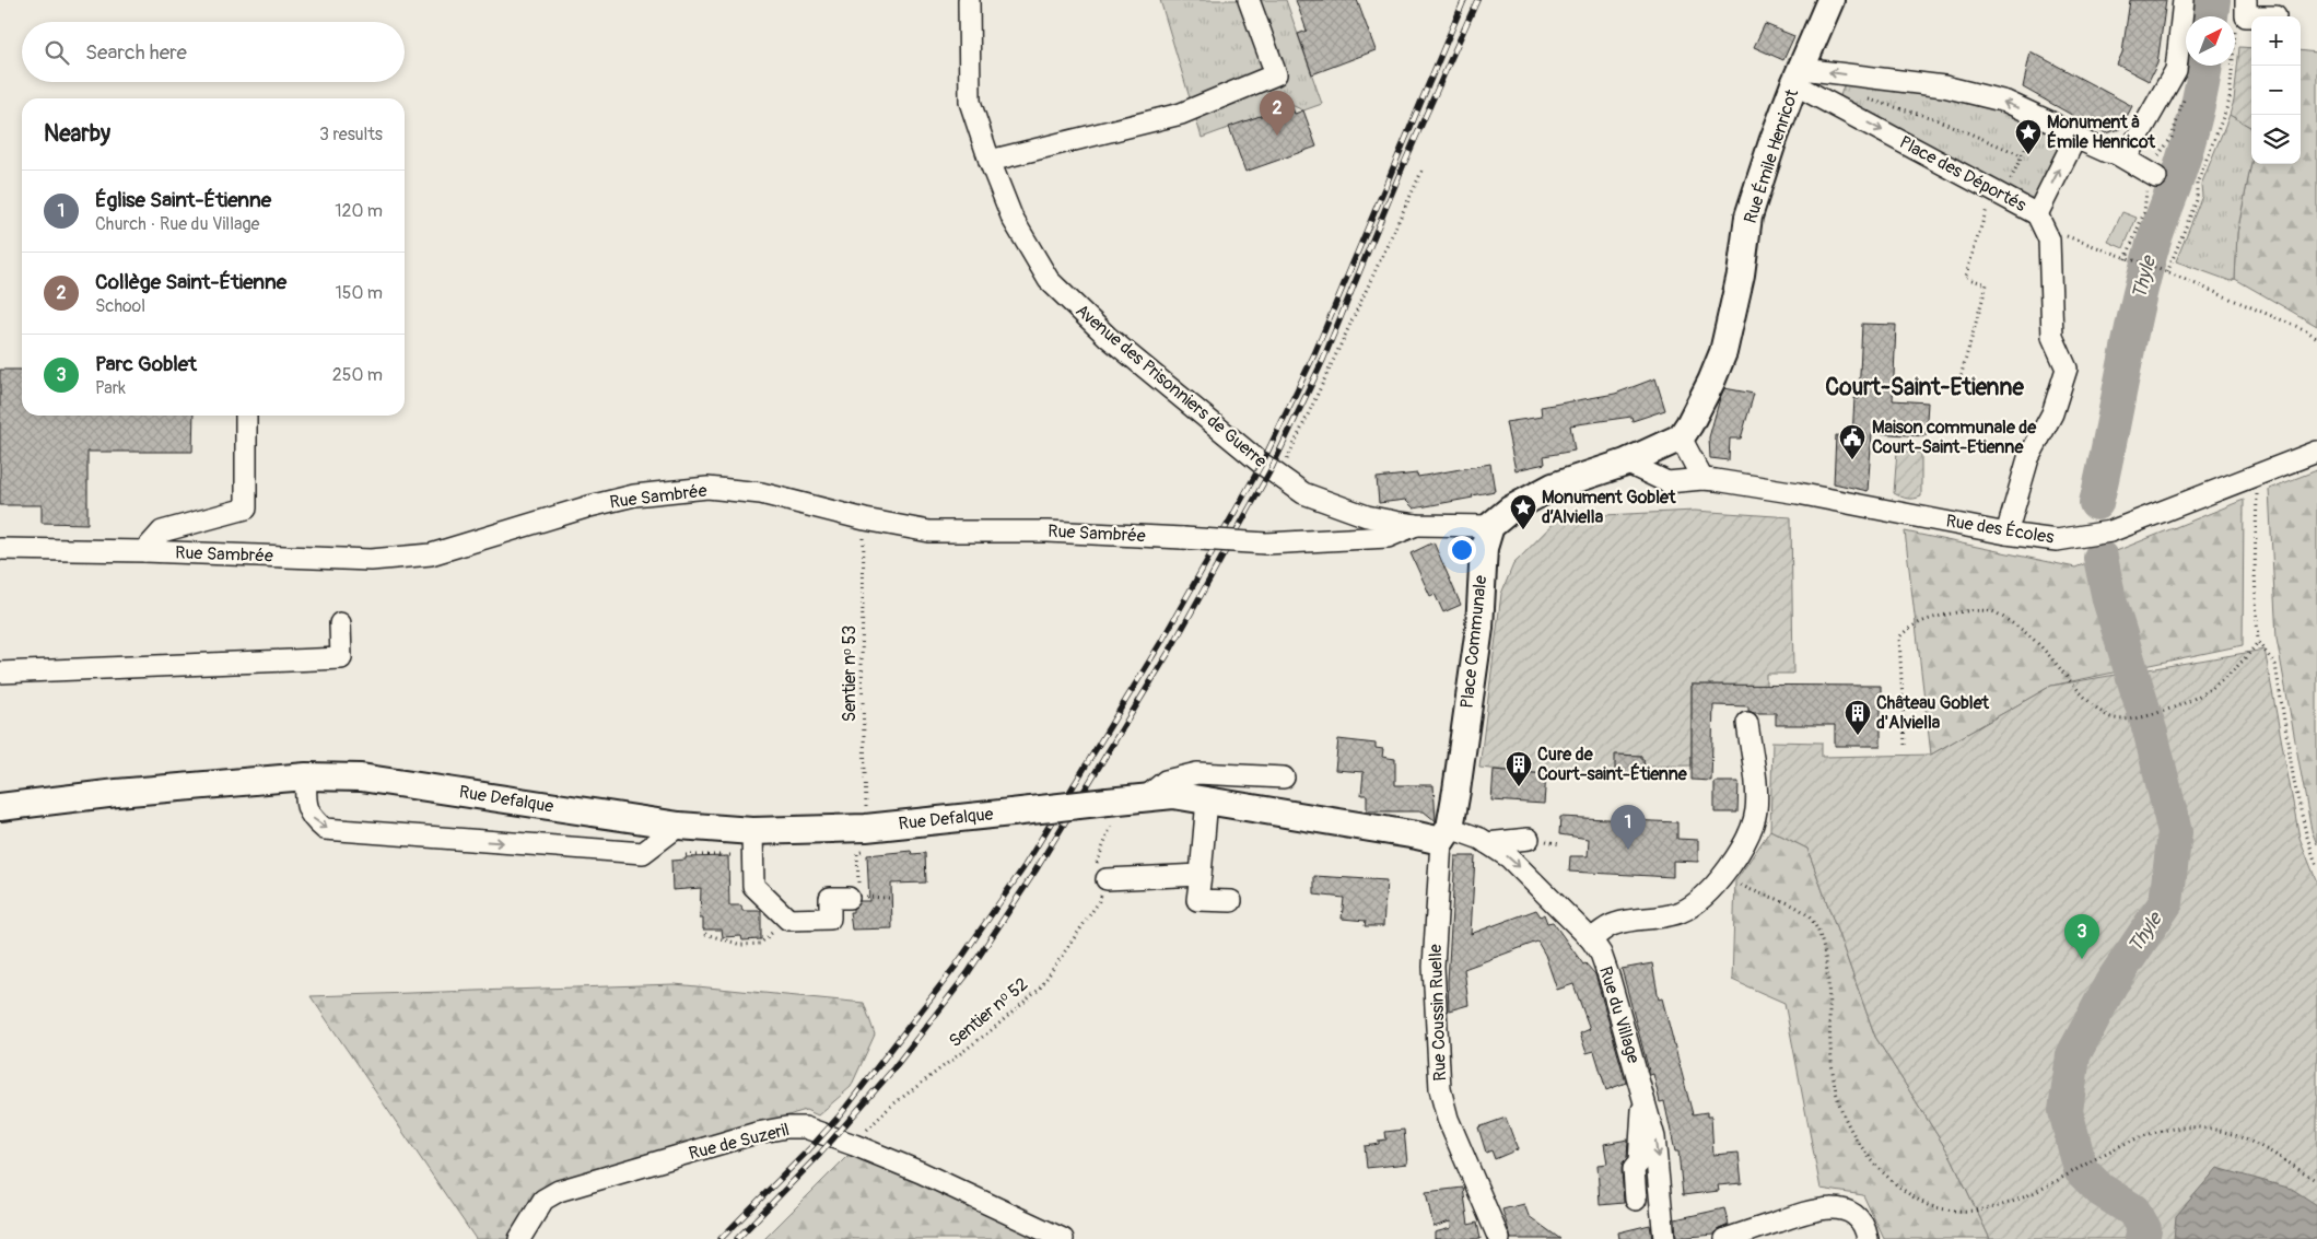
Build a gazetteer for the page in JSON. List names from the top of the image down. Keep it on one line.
{"streets":{"main road":["Rue Émile Henricot","Place Communale","Rue Defalque"],"street":["Place des Déportés","Avenue des Prisonniers de Guerre","Rue Sambrée","Rue des Écoles","Rue Coussin Ruelle","Rue du Village","Rue de Suzeril"],"path":["Sentier nᵒ 53","Sentier nᵒ 52"]},"crossings":[["Rue Émile Henricot","Place des Déportés"],["Avenue des Prisonniers de Guerre","Rue Sambrée"],["Avenue des Prisonniers de Guerre","Place Communale"],["Rue Sambrée","Sentier nᵒ 53"],["Place Communale","Rue Coussin Ruelle"],["Place Communale","Rue du Village"],["Sentier nᵒ 53","Rue Defalque"],["Sentier nᵒ 52","Rue de Suzeril"],["Rue Coussin Ruelle","Rue du Village"]],"one_way":["Rue du Village"],"districts":["Court-Saint-Etienne"],"water":["Thyle"],"places":{"place":["Monument à Émile Henricot","Monument Goblet d’Alviella"],"public building":["Maison communale de Court-Saint-Etienne"],"building":["Château Goblet d'Alviella","Cure de Court-saint-Étienne"]},"north":"top right","page":{"map_buttons":["+","−"],"search":"Search here","pins":["2","1","3"],"heading":["Nearby","3 results"],"list":[{"mark":"1","name":"Église Saint-Étienne","note":"Church · Rue du Village","value":"120 m"},{"mark":"2","name":"Collège Saint-Étienne","note":"School","value":"150 m"},{"mark":"3","name":"Parc Goblet","note":"Park","value":"250 m"}]}}
